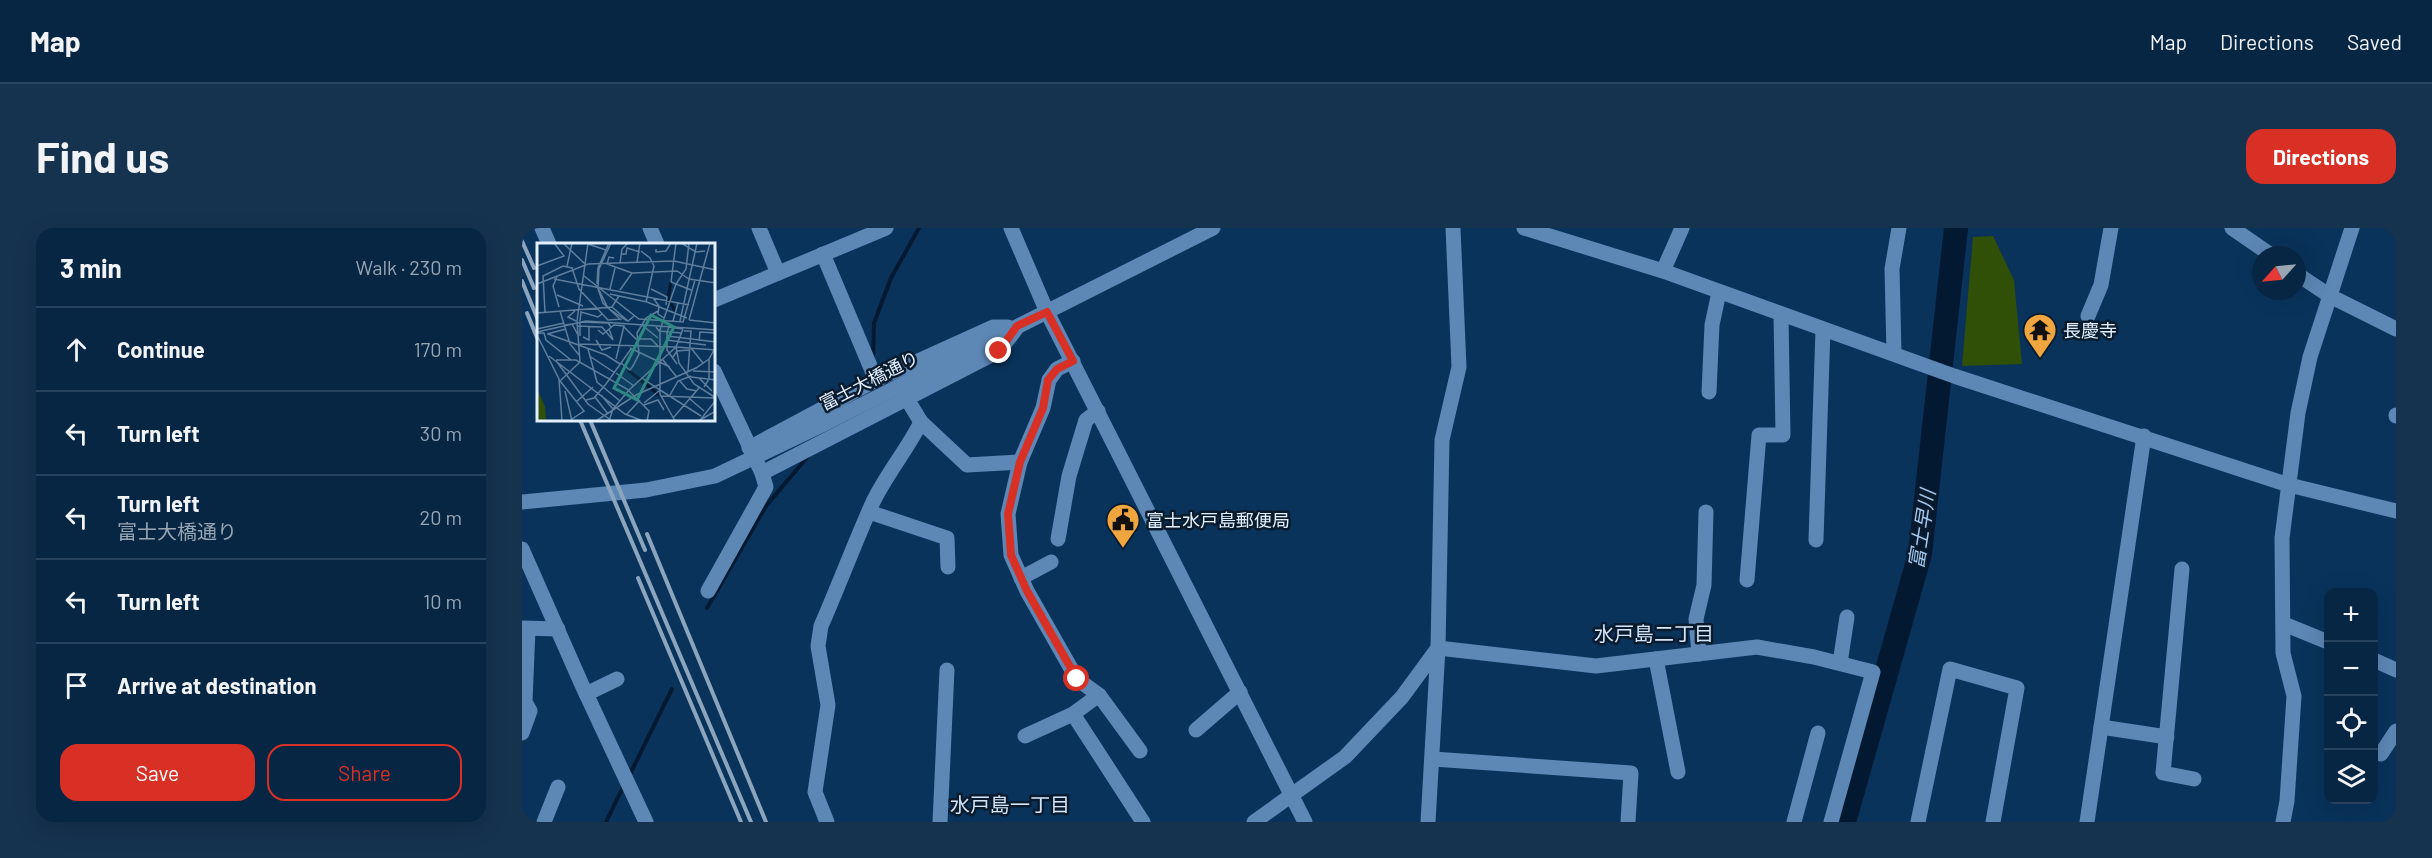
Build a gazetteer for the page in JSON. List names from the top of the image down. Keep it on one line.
{"streets":{"street":["富士大橋通り"]},"districts":["水戸島二丁目","水戸島一丁目"],"water":["富士早川"],"places":{"temple":["長慶寺"],"public building":["富士水戸島郵便局"]},"north":"bottom left","page":{"header":"Map","nav":["Map","Directions","Saved"],"buttons":["Directions",["Save","Share"]],"title":"Find us","heading":["3 min","Walk · 230 m"],"list":[["Continue","170 m"],["Turn left","30 m"],["Turn left","富士大橋通り","20 m"],["Turn left","10 m"],"Arrive at destination"],"map_buttons":["+","−"]}}
